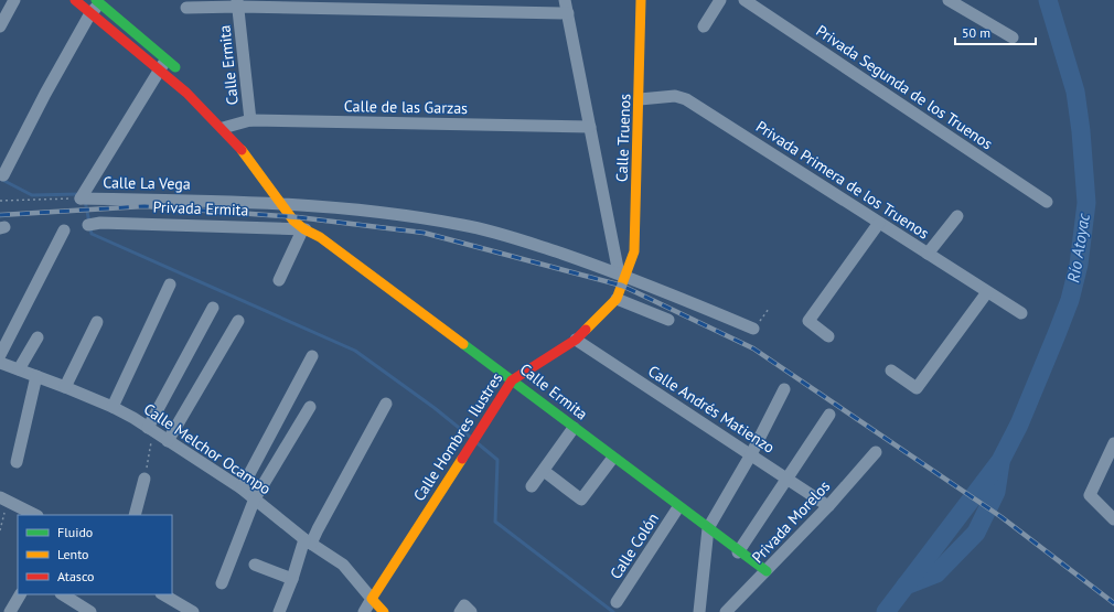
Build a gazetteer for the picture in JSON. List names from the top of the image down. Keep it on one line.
{"streets":{"street":["Calle Ermita","Privada Segunda de los Truenos","Calle de las Garzas","Calle Truenos","Privada Primera de los Truenos","Calle La Vega","Privada Ermita","Calle Andrés Matienzo","Calle Hombres Ilustres","Calle Melchor Ocampo","Privada Morelos","Calle Colón"]},"crossings":[["Calle Ermita","Calle de las Garzas"],["Calle Ermita","Privada Ermita"],["Calle Ermita","Calle Hombres Ilustres"],["Calle Ermita","Privada Morelos"],["Calle Ermita","Calle Colón"],["Calle Truenos","Privada Primera de los Truenos"],["Calle Truenos","Calle La Vega"],["Calle Truenos","Calle Hombres Ilustres"],["Calle La Vega","Calle Hombres Ilustres"],["Calle Andrés Matienzo","Calle Hombres Ilustres"],["Calle Andrés Matienzo","Privada Morelos"],["Calle Hombres Ilustres","Calle Melchor Ocampo"]],"water":["Río Atoyac"],"legend":["Fluido","Lento","Atasco"],"scale_bar":"50 m"}
